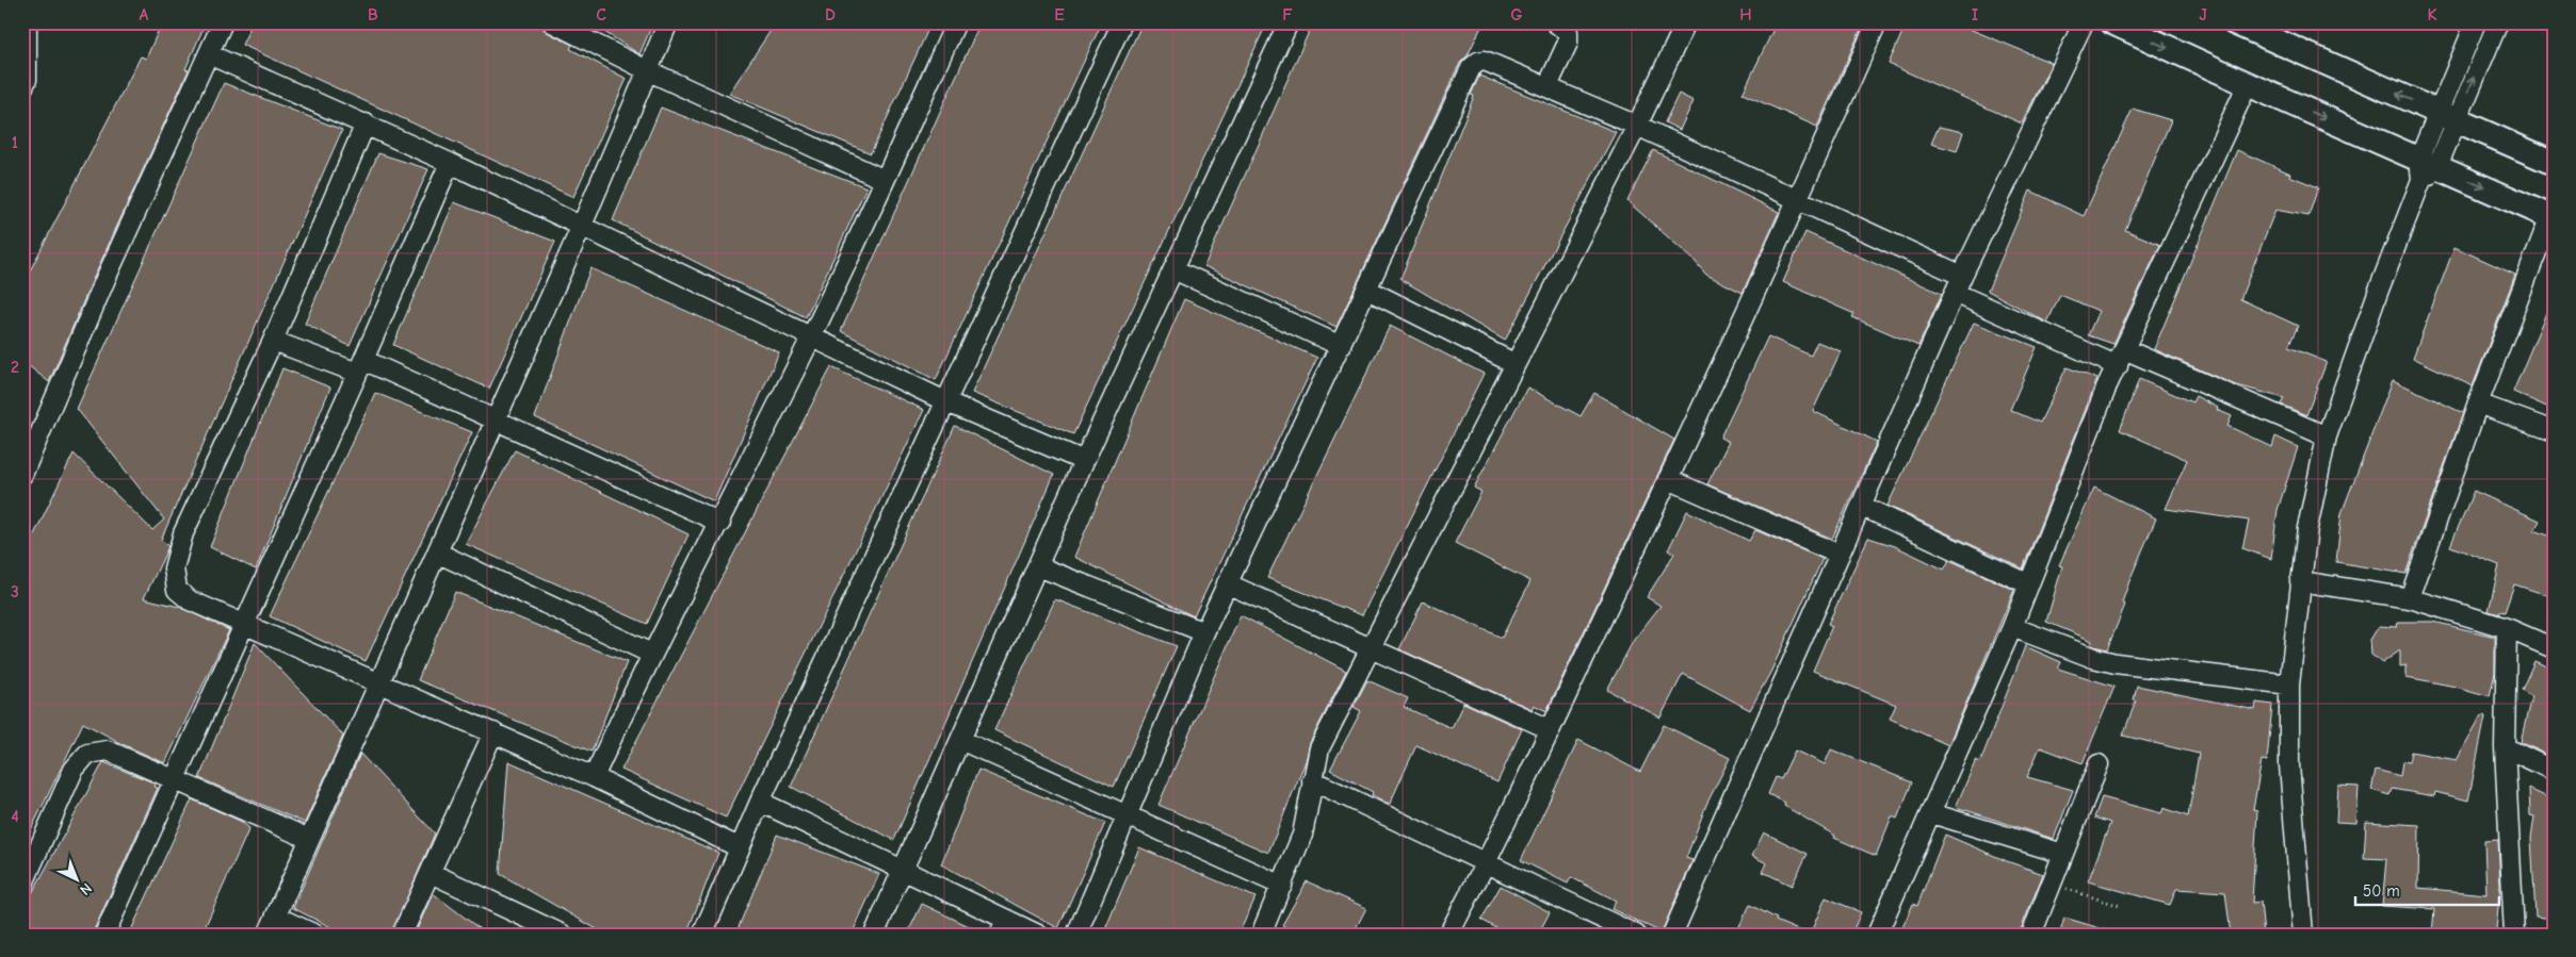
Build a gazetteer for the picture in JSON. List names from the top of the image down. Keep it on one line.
{"scale_bar":"50 m","north":"bottom right","grid":{"columns":["A","B","C","D","E","F","G","H","I","J","K"],"rows":["1","2","3","4"]}}
